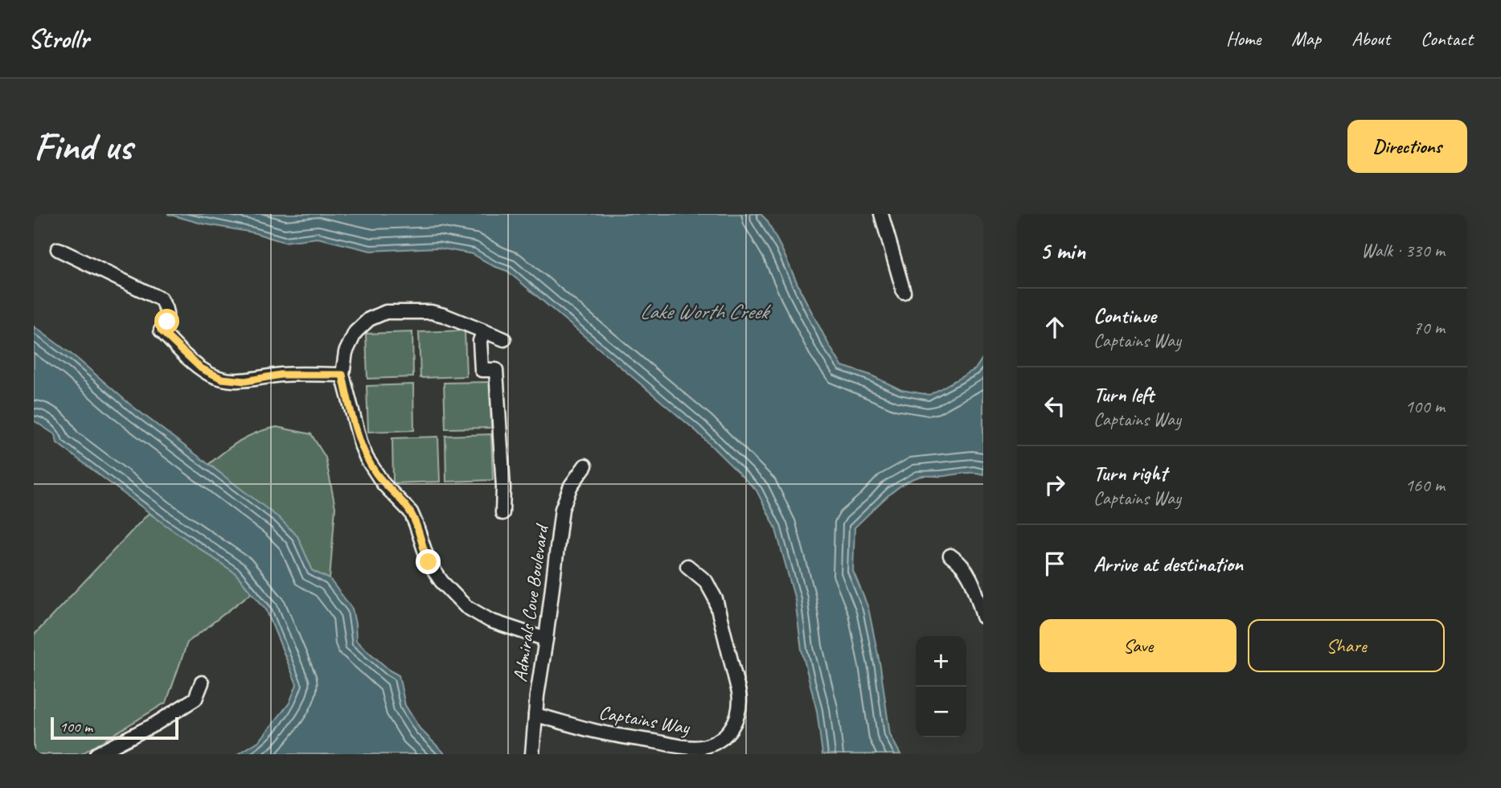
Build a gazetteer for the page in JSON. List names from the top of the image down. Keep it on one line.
{"streets":{"street":["Admirals Cove Boulevard","Captains Way"]},"crossings":[["Admirals Cove Boulevard","Captains Way"]],"water":["Lake Worth Creek"],"scale_bar":"100 m","page":{"header":"Strollr","nav":["Home","Map","About","Contact"],"buttons":["Directions",["Save","Share"]],"title":"Find us","heading":["5 min","Walk · 330 m"],"list":[["Continue","Captains Way","70 m"],["Turn left","Captains Way","100 m"],["Turn right","Captains Way","160 m"],"Arrive at destination"],"map_buttons":["+","−"],"scale":"100 m"}}
